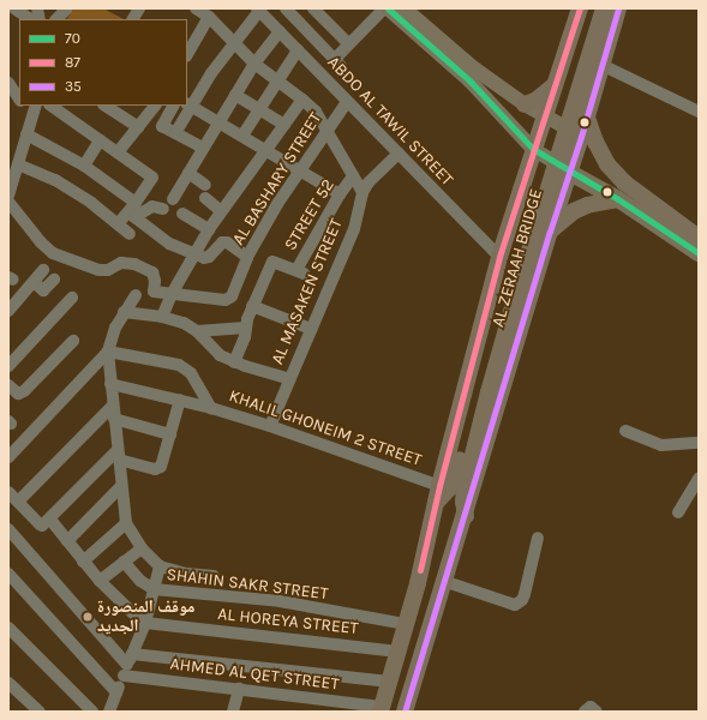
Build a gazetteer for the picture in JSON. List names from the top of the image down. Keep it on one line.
{"streets":{"highway":["AL ZERAAH BRIDGE"],"street":["ABDO AL TAWIL STREET","AL BASHARY STREET","STREET 52","AL MASAKEN STREET","KHALIL GHONEIM 2 STREET","SHAHIN SAKR STREET","AL HOREYA STREET","AHMED AL QET STREET"]},"crossings":[["ABDO AL TAWIL STREET","AL BASHARY STREET"],["ABDO AL TAWIL STREET","AL MASAKEN STREET"],["AL MASAKEN STREET","KHALIL GHONEIM 2 STREET"]],"places":["موقف المنصورة الجديد"],"lines":["transit line 70","transit line 87","transit line 35"],"legend":["70","87","35"]}
